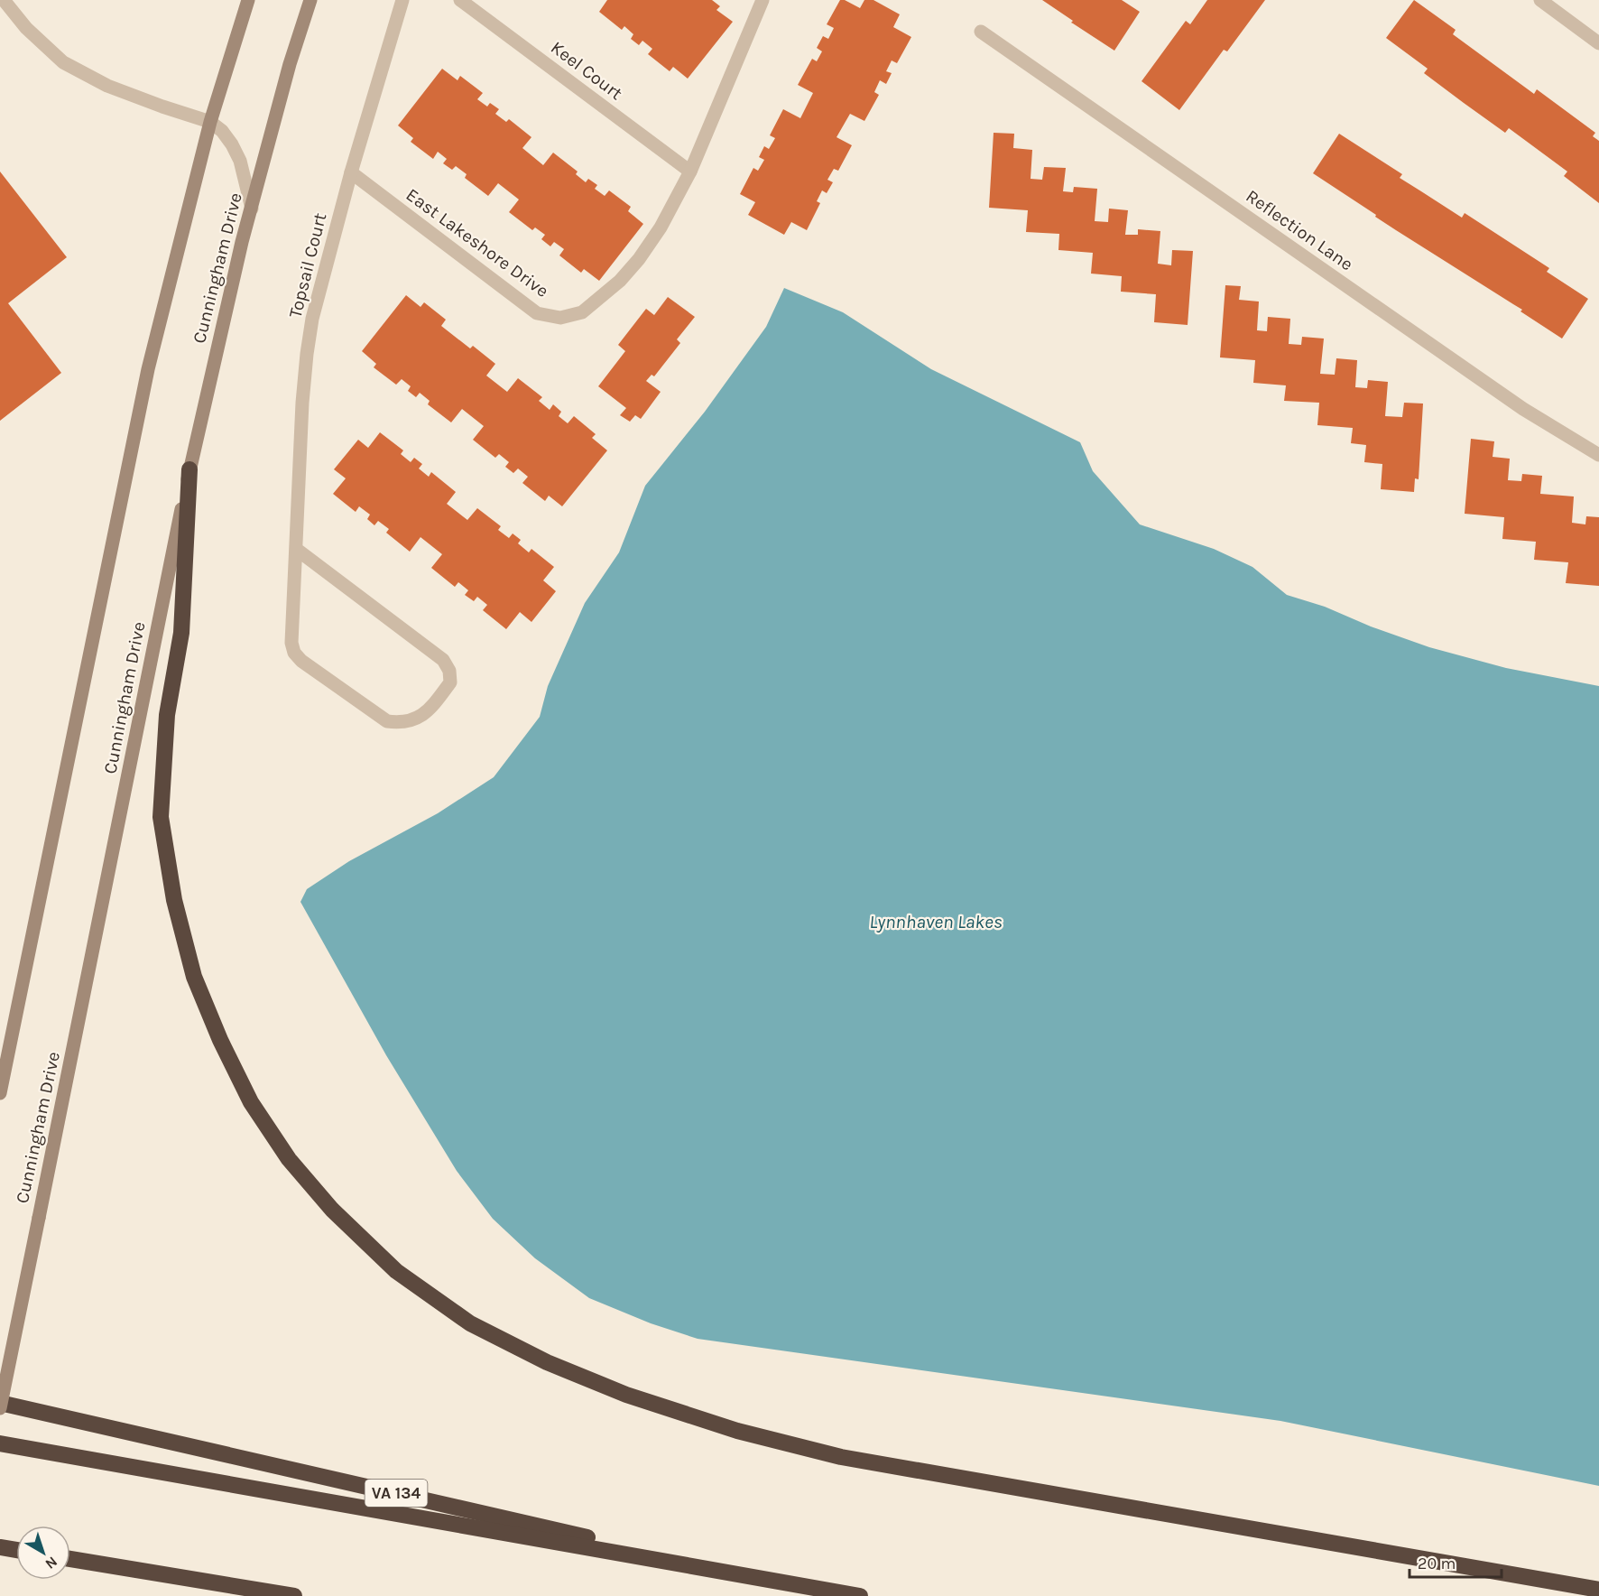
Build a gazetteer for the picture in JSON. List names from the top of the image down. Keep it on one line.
{"streets":{"highway":["VA 134"],"main road":["Cunningham Drive"],"street":["Keel Court","Reflection Lane","East Lakeshore Drive","Topsail Court"]},"crossings":[["Keel Court","East Lakeshore Drive"],["East Lakeshore Drive","Topsail Court"]],"water":["Lynnhaven Lakes"],"scale_bar":"20 m","north":"bottom right"}
